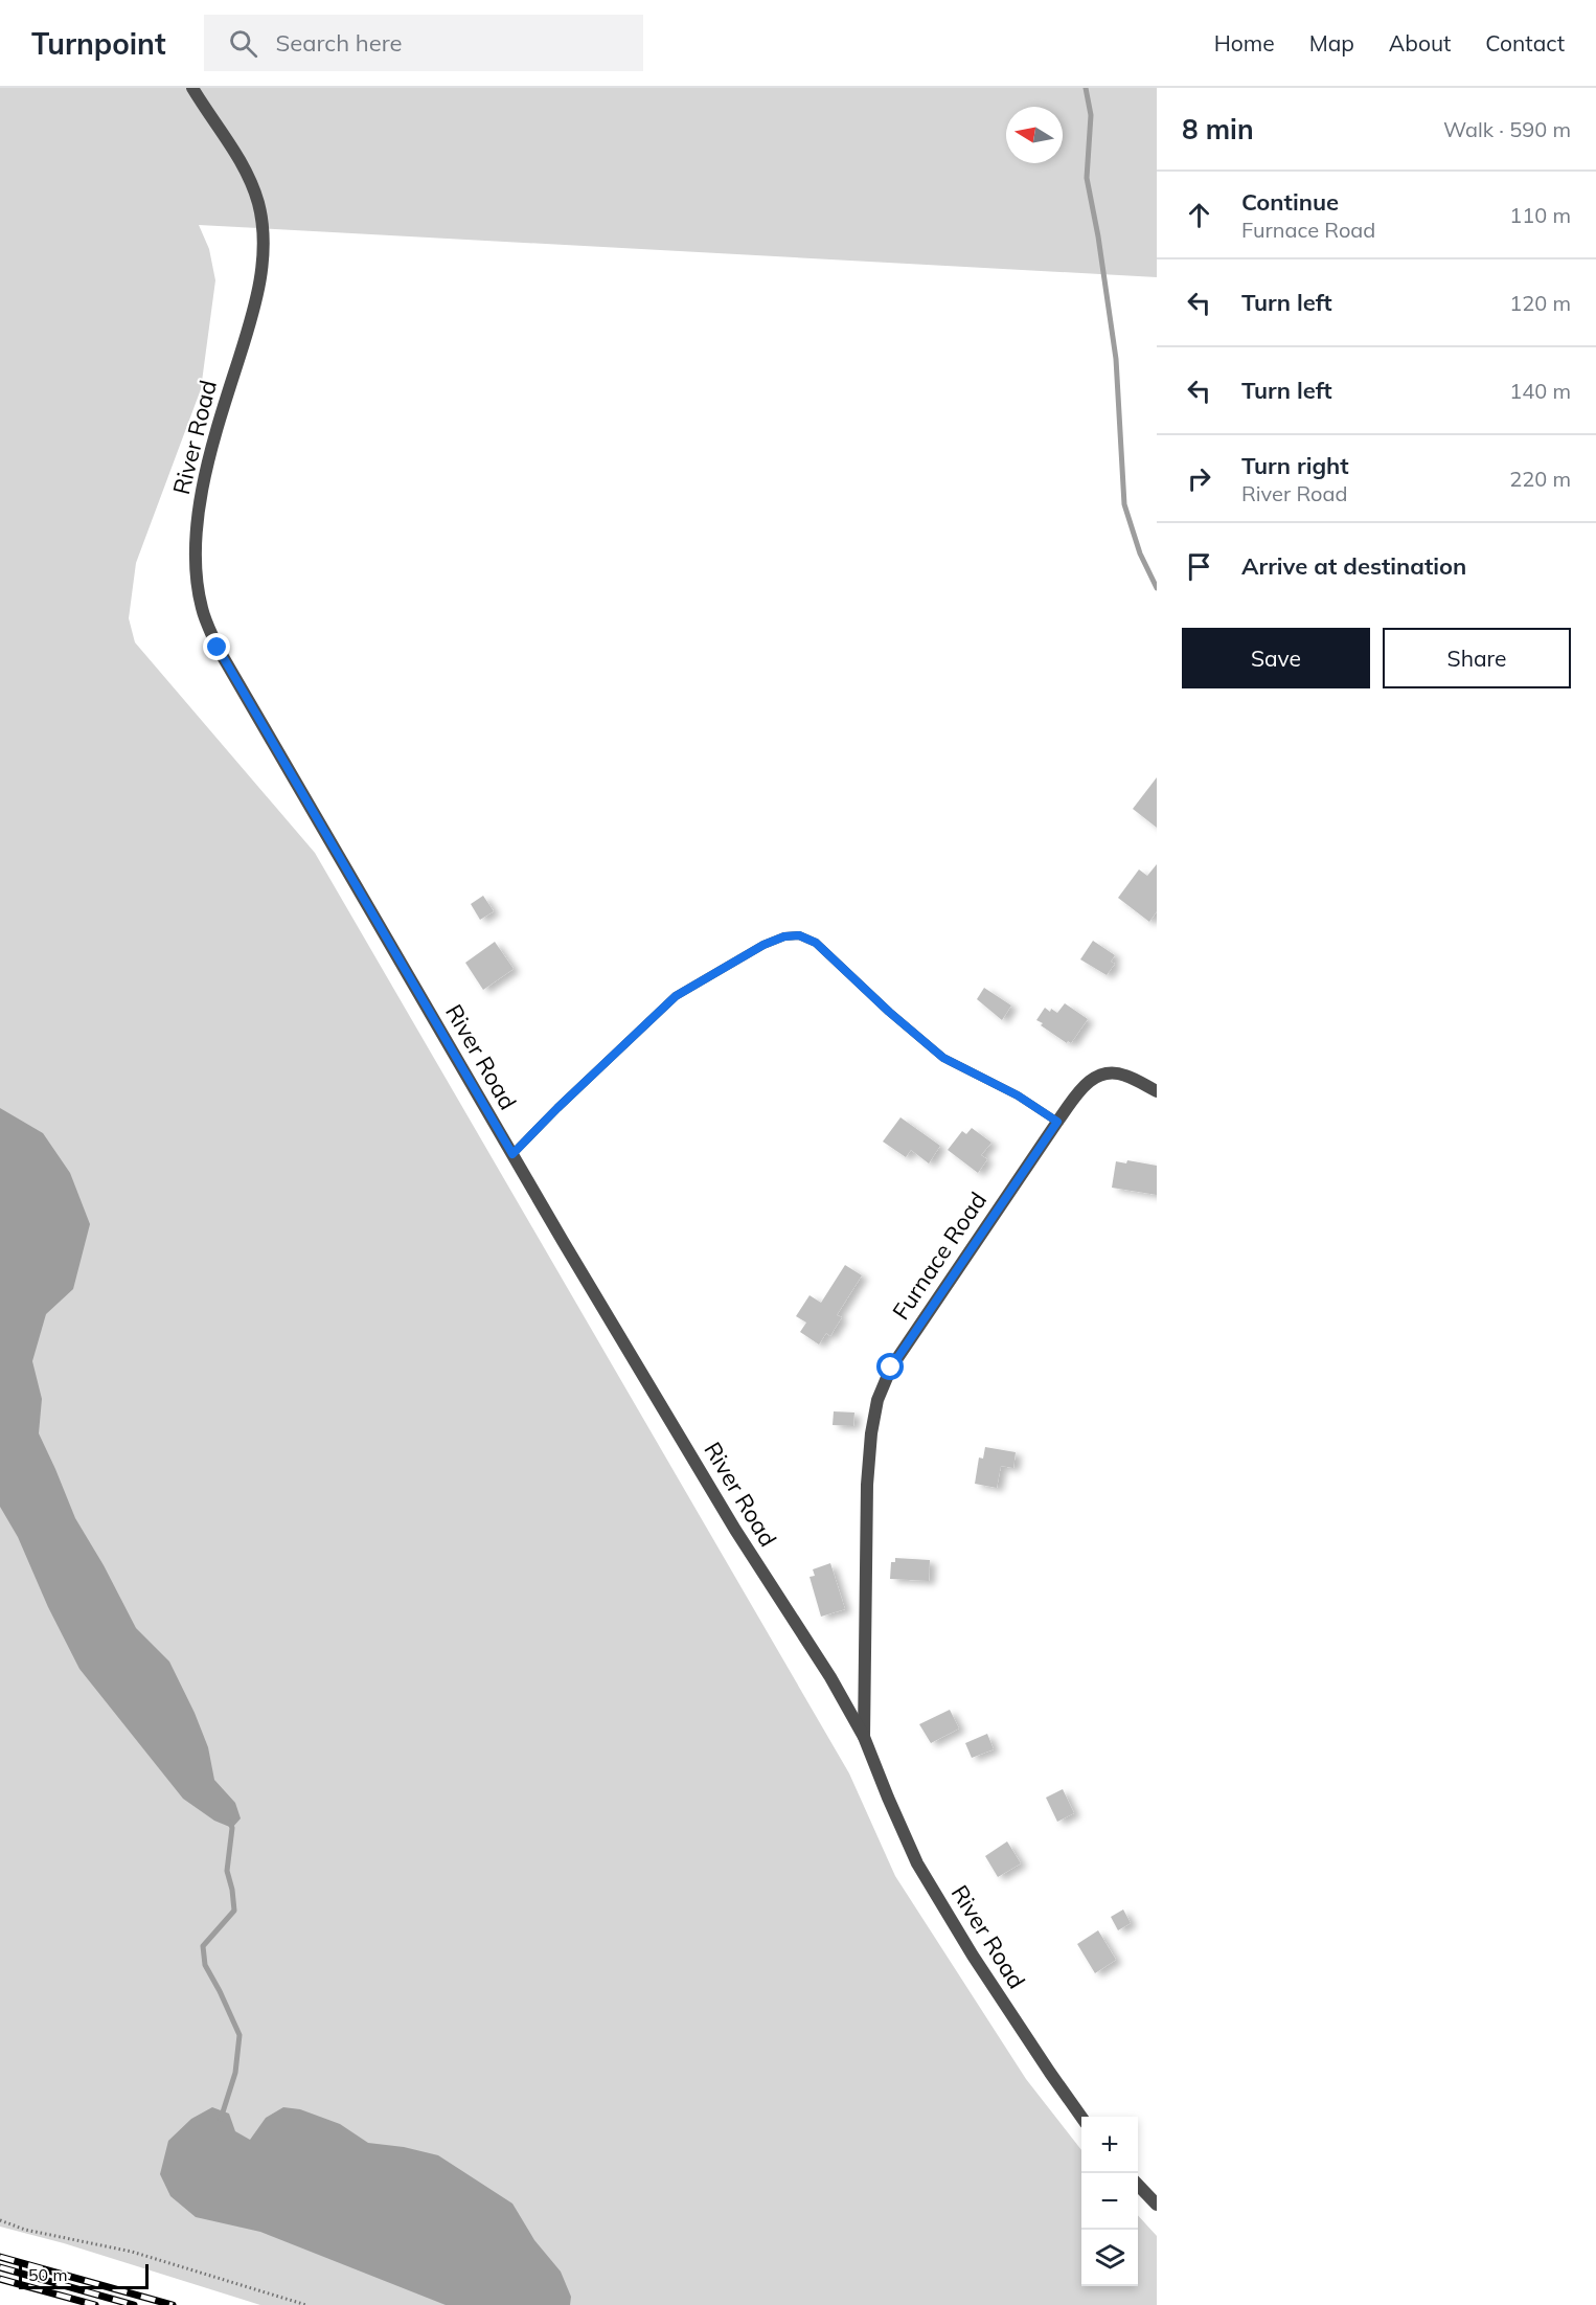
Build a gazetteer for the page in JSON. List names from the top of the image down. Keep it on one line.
{"streets":{"street":["River Road","Furnace Road"]},"crossings":[["River Road","Furnace Road"]],"scale_bar":"50 m","north":"left","page":{"header":"Turnpoint","search":"Search here","nav":["Home","Map","About","Contact"],"heading":["8 min","Walk · 590 m"],"list":[["Continue","Furnace Road","110 m"],["Turn left","120 m"],["Turn left","140 m"],["Turn right","River Road","220 m"],"Arrive at destination"],"buttons":["Save","Share"],"map_buttons":["+","−"],"scale":"50 m"}}
